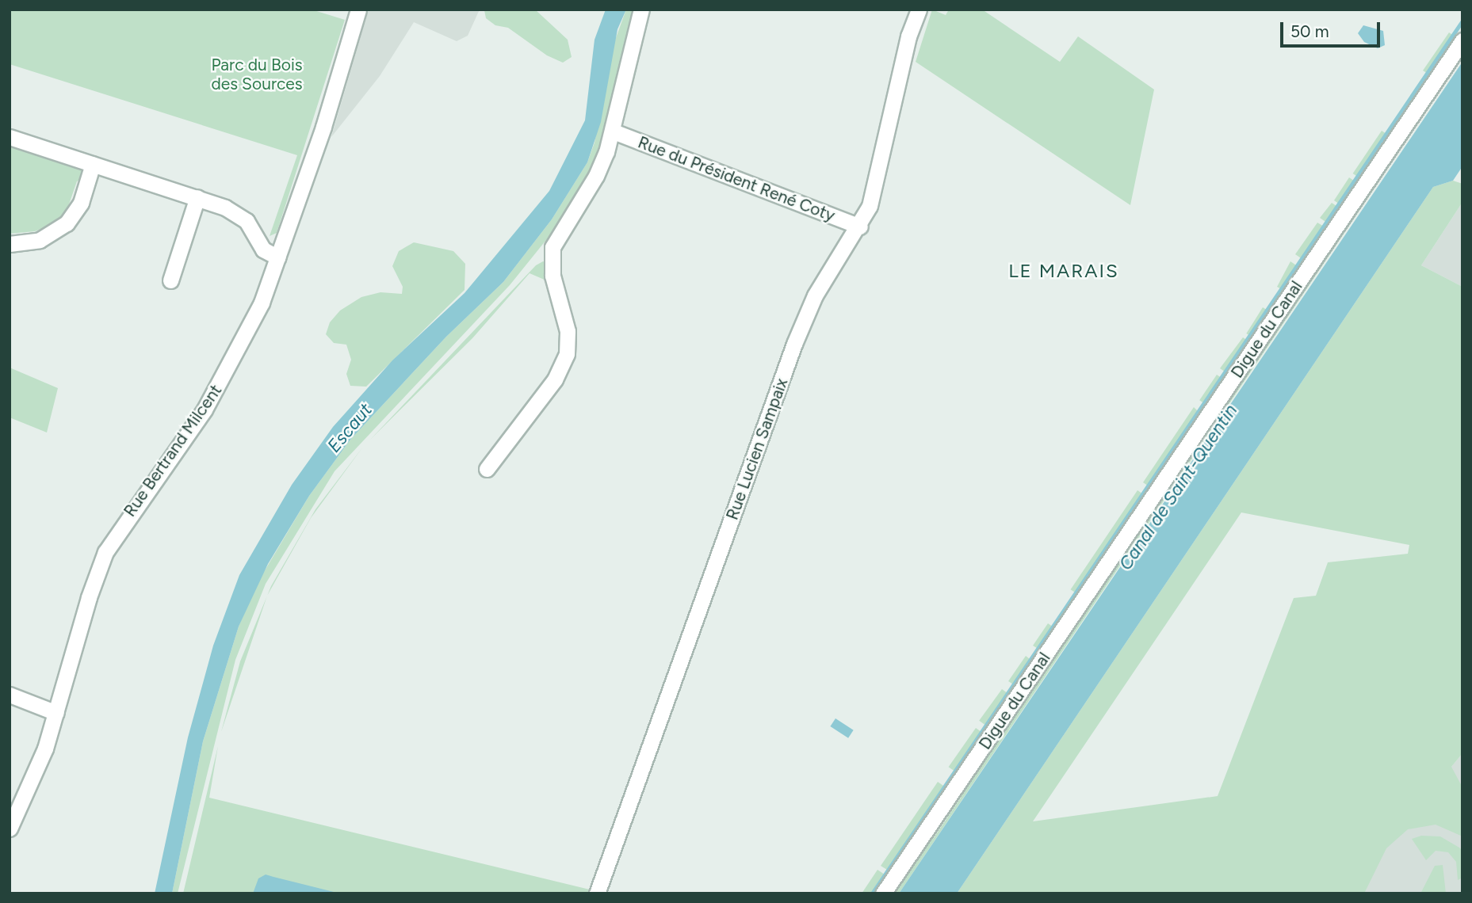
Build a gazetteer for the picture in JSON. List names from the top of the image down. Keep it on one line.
{"streets":{"street":["Rue du Président René Coty","Digue du Canal","Rue Lucien Sampaix","Rue Bertrand Milcent"]},"crossings":[["Rue du Président René Coty","Rue Lucien Sampaix"]],"districts":["LE MARAIS"],"water":["Escaut","Canal de Saint-Quentin"],"parks":["Parc du Bois des Sources"],"scale_bar":"50 m"}
